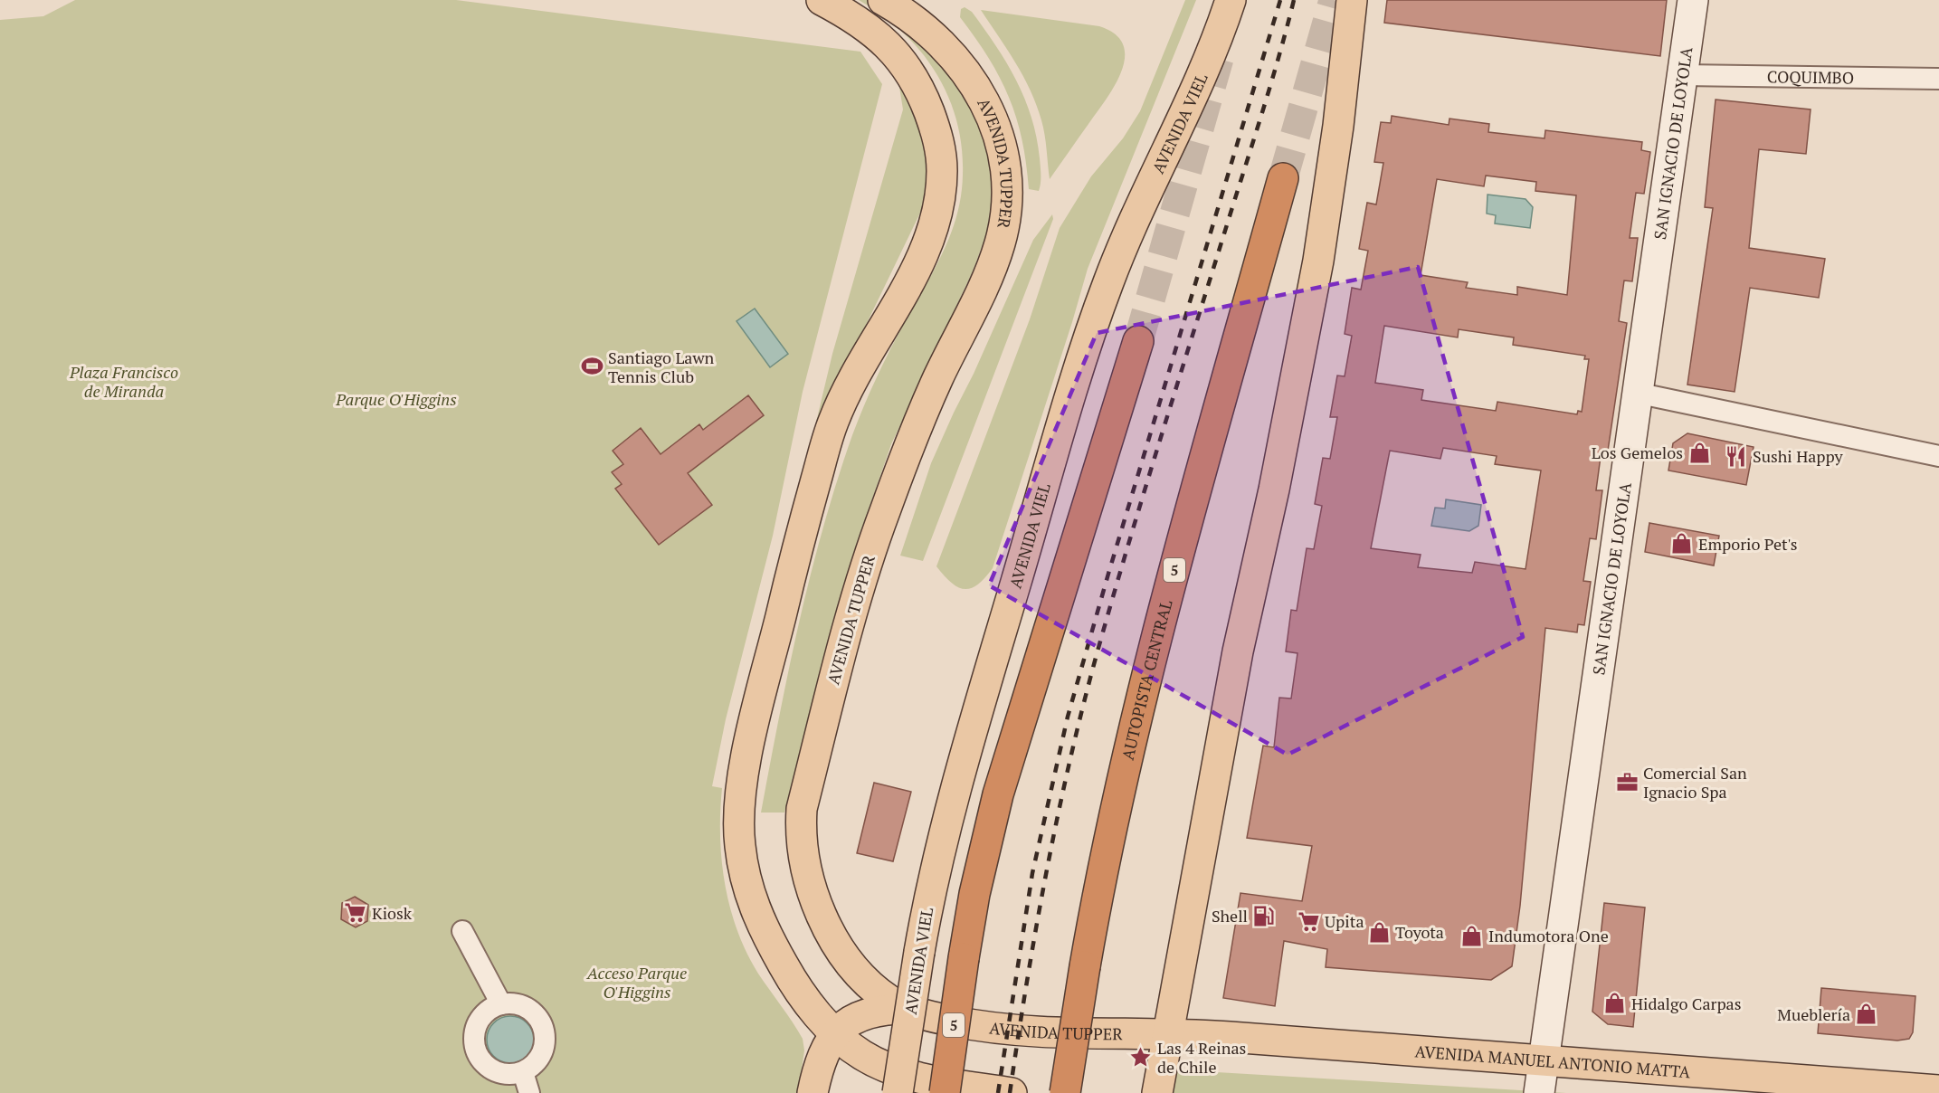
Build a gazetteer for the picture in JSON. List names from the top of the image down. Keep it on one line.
{"streets":{"highway":["5","AUTOPISTA CENTRAL"],"main road":["AVENIDA VIEL","AVENIDA TUPPER","AVENIDA MANUEL ANTONIO MATTA"],"street":["COQUIMBO","SAN IGNACIO DE LOYOLA"]},"crossings":[["COQUIMBO","SAN IGNACIO DE LOYOLA"],["SAN IGNACIO DE LOYOLA","AVENIDA MANUEL ANTONIO MATTA"],["AVENIDA TUPPER","AVENIDA MANUEL ANTONIO MATTA"]],"parks":["Plaza Francisco de Miranda","Parque O'Higgins","Acceso Parque O'Higgins"],"places":{"sports":["Santiago Lawn Tennis Club"],"shop":["Los Gemelos","Emporio Pet's","Toyota","Indumotora One","Hidalgo Carpas","Mueblería"],"restaurant":["Sushi Happy"],"office":["Comercial San Ignacio Spa"],"supermarket":["Kiosk","Upita"],"fuel station":["Shell"],"place":["Las 4 Reinas de Chile"]}}
